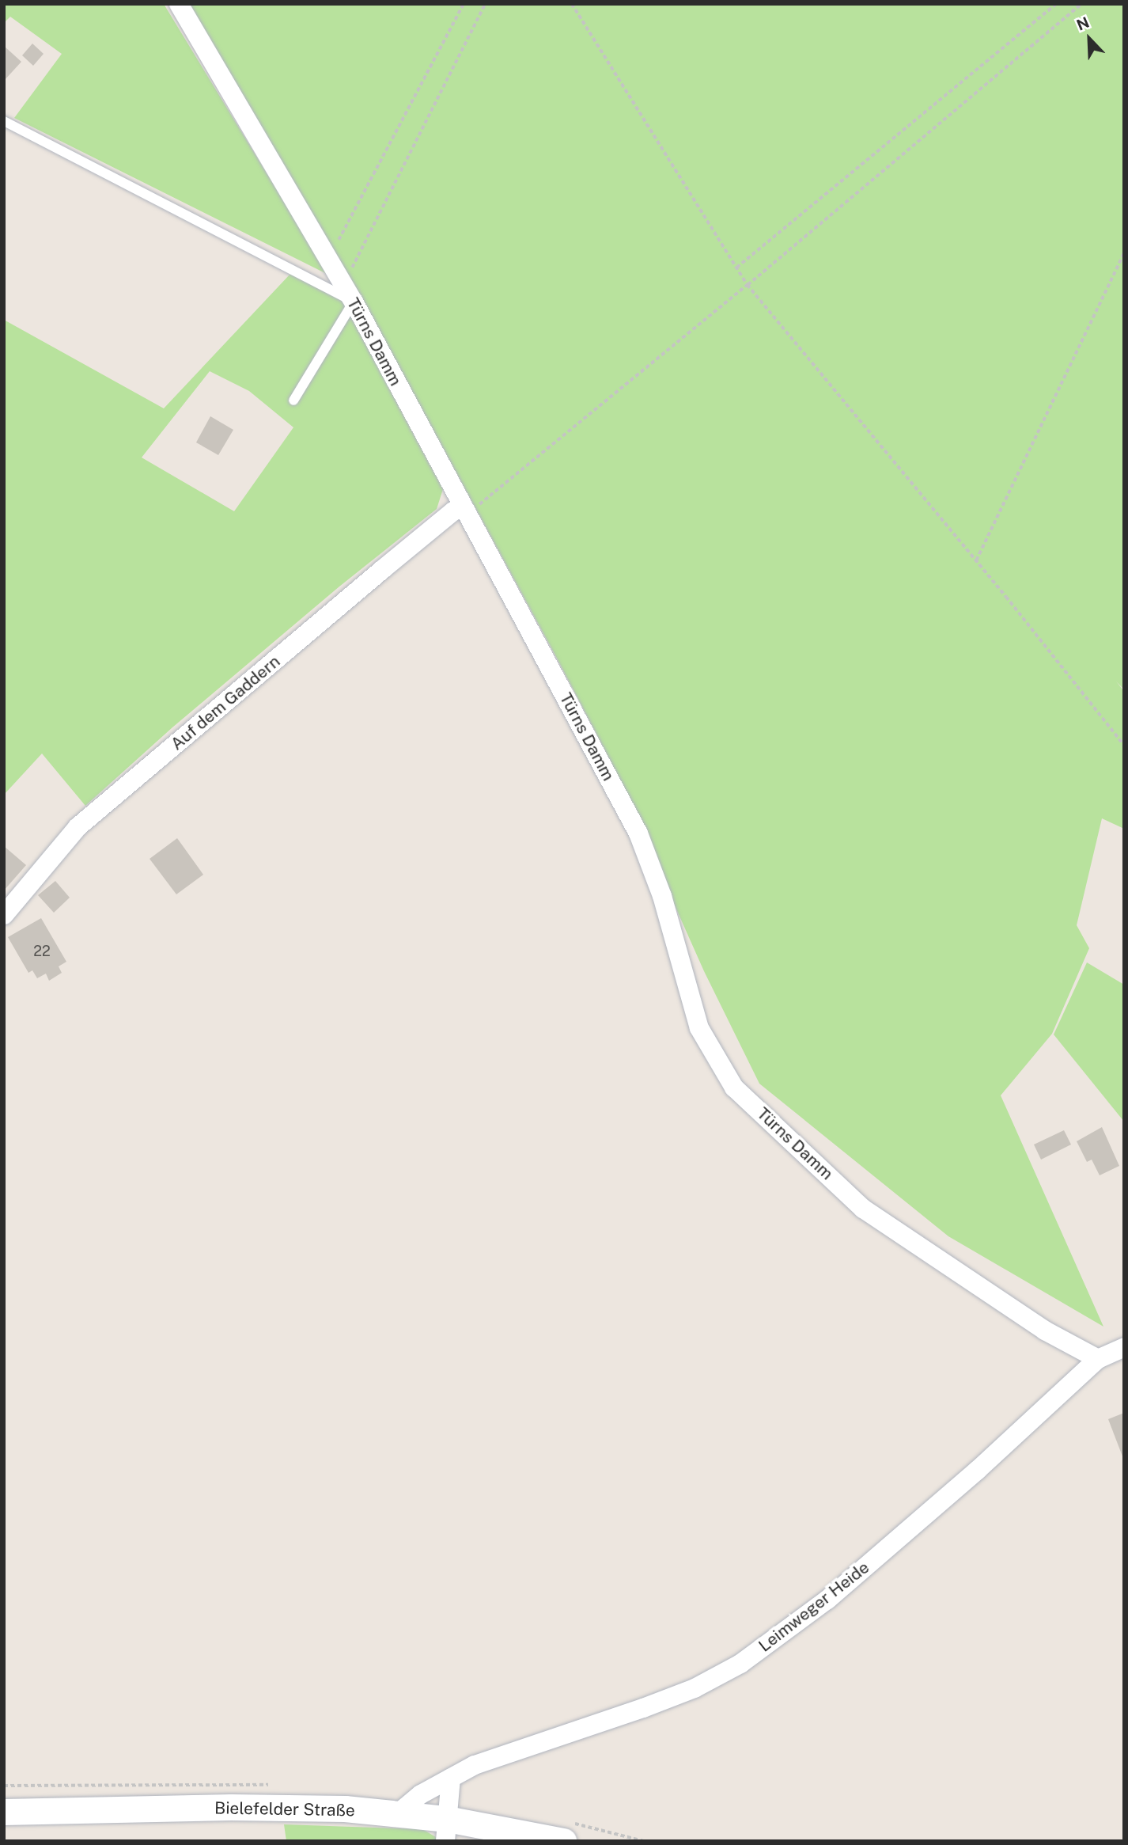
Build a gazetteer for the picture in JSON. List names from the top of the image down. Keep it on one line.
{"streets":{"main road":["Bielefelder Straße"],"street":["Türns Damm","Auf dem Gaddern","Leimweger Heide"]},"crossings":[["Türns Damm","Auf dem Gaddern"],["Türns Damm","Leimweger Heide"],["Leimweger Heide","Bielefelder Straße"]],"house_numbers":["22"],"north":"top left"}
